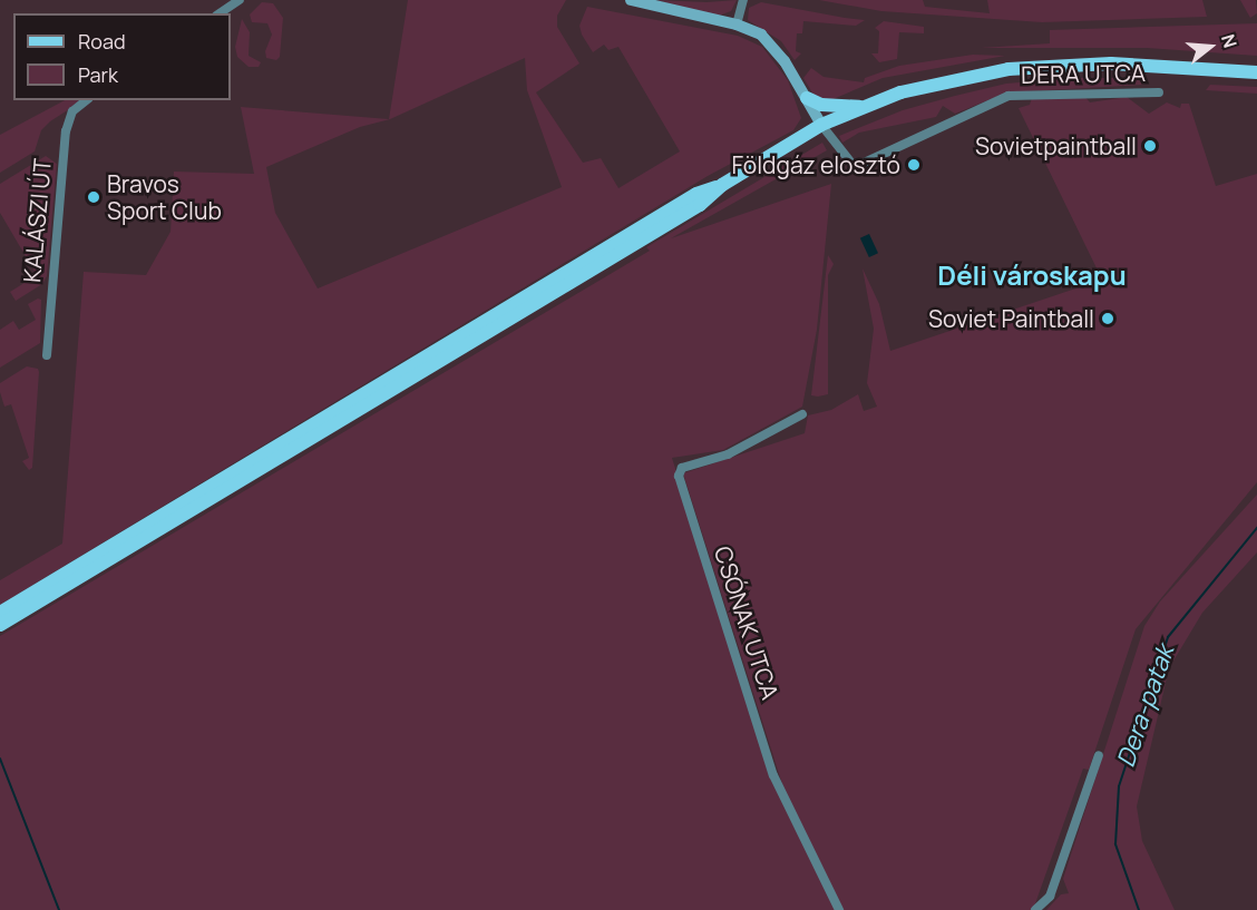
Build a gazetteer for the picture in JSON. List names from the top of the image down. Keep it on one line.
{"streets":{"street":["DERA UTCA","KALÁSZI ÚT","CSÓNAK UTCA"]},"districts":["Déli városkapu"],"water":["Dera-patak"],"places":["Sovietpaintball","Földgáz elosztó","Bravos Sport Club","Soviet Paintball"],"legend":["Road","Park"],"north":"right"}
